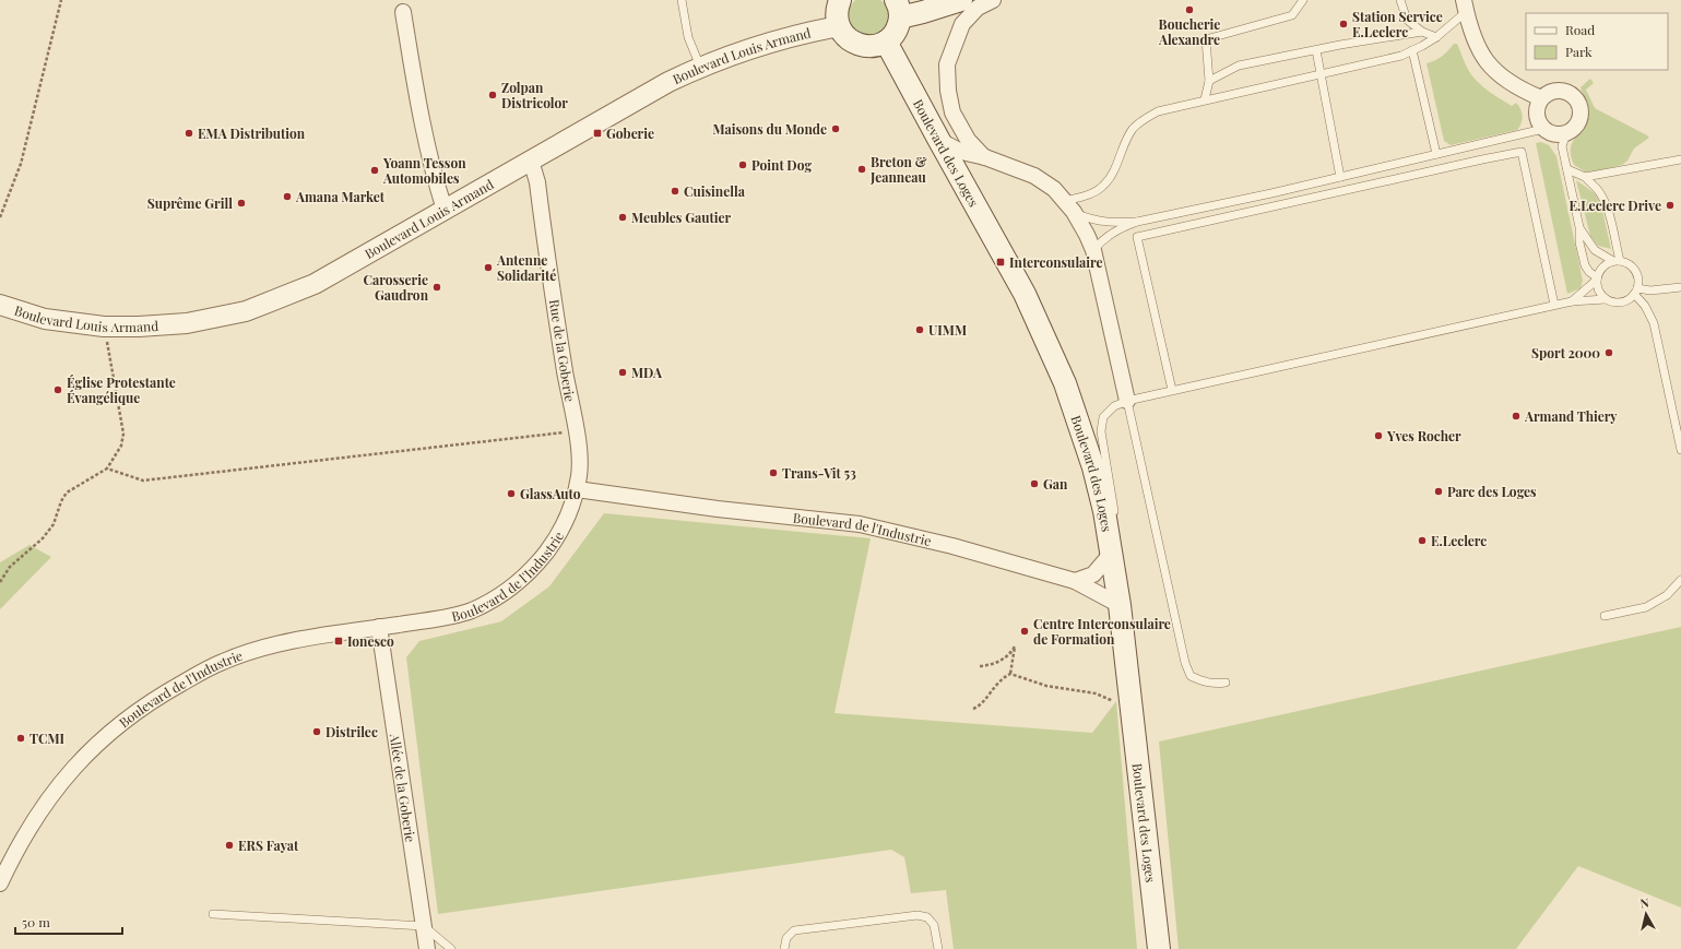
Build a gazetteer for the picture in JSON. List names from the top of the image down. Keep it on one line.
{"streets":{"main road":["Boulevard des Loges"],"street":["Boulevard Louis Armand","Rue de la Goberie","Boulevard de l'Industrie","Allée de la Goberie"]},"crossings":[["Boulevard Louis Armand","Rue de la Goberie"],["Boulevard des Loges","Boulevard de l'Industrie"],["Rue de la Goberie","Boulevard de l'Industrie"],["Boulevard de l'Industrie","Allée de la Goberie"]],"places":{"other":["Boucherie Alexandre","Station Service E.Leclerc","Zolpan Districolor","Maisons du Monde","EMA Distribution","Point Dog","Breton & Jeanneau","Yoann Tesson Automobiles","Cuisinella","Amana Market","Suprême Grill","E.Leclerc Drive","Meubles Gautier","Antenne Solidarité","Carosserie Gaudron","UIMM","Sport 2000","MDA","Église Protestante Évangélique","Armand Thiery","Yves Rocher","Trans-Vit 53","Gan","Parc des Loges","GlassAuto","E.Leclerc","Centre Interconsulaire de Formation","Distrilec","TCMI","ERS Fayat"],"transit":["Goberie","Interconsulaire","Ionesco"]},"legend":["Road","Park"],"scale_bar":"50 m","north":"top"}
